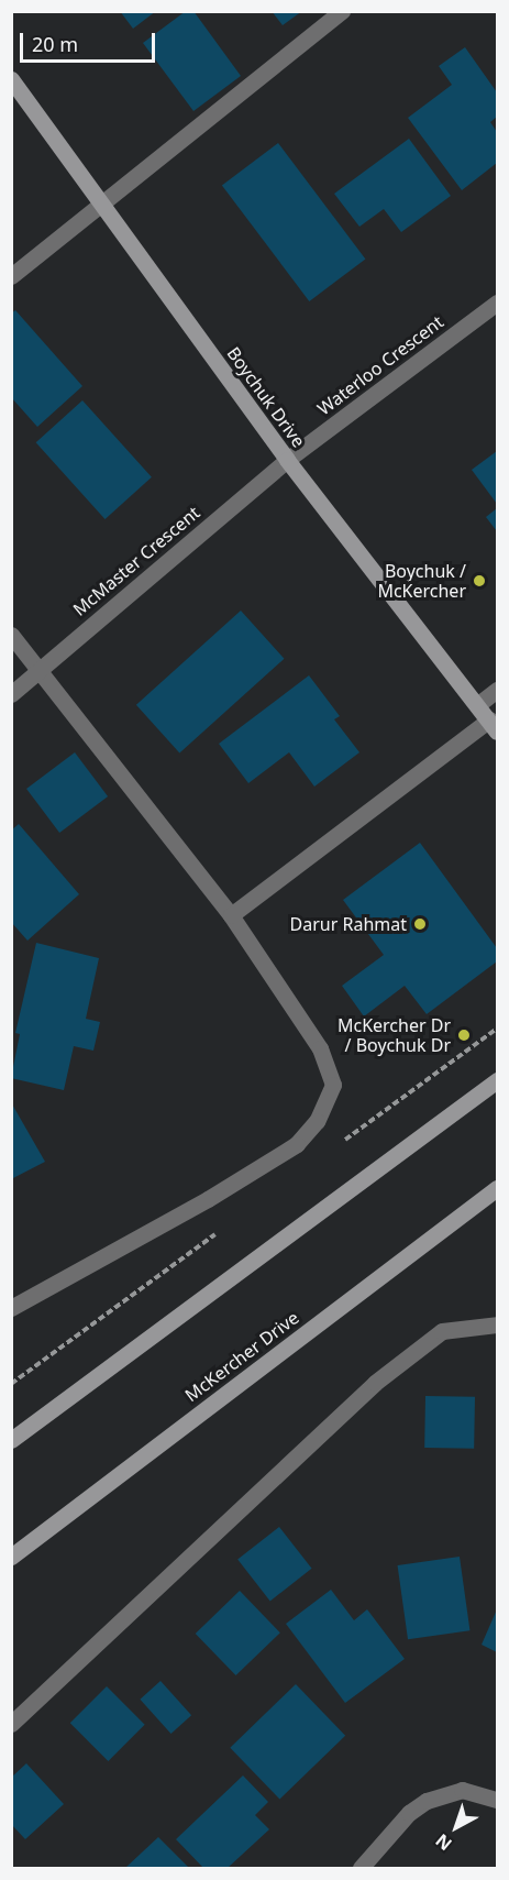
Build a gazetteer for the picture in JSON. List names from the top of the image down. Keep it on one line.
{"streets":{"main road":["Boychuk Drive","McKercher Drive"],"street":["Waterloo Crescent","McMaster Crescent"]},"crossings":[["Waterloo Crescent","Boychuk Drive"],["Waterloo Crescent","McMaster Crescent"],["Boychuk Drive","McMaster Crescent"]],"places":["Boychuk / McKercher","Darur Rahmat","McKercher Dr / Boychuk Dr"],"scale_bar":"20 m","north":"bottom left"}
